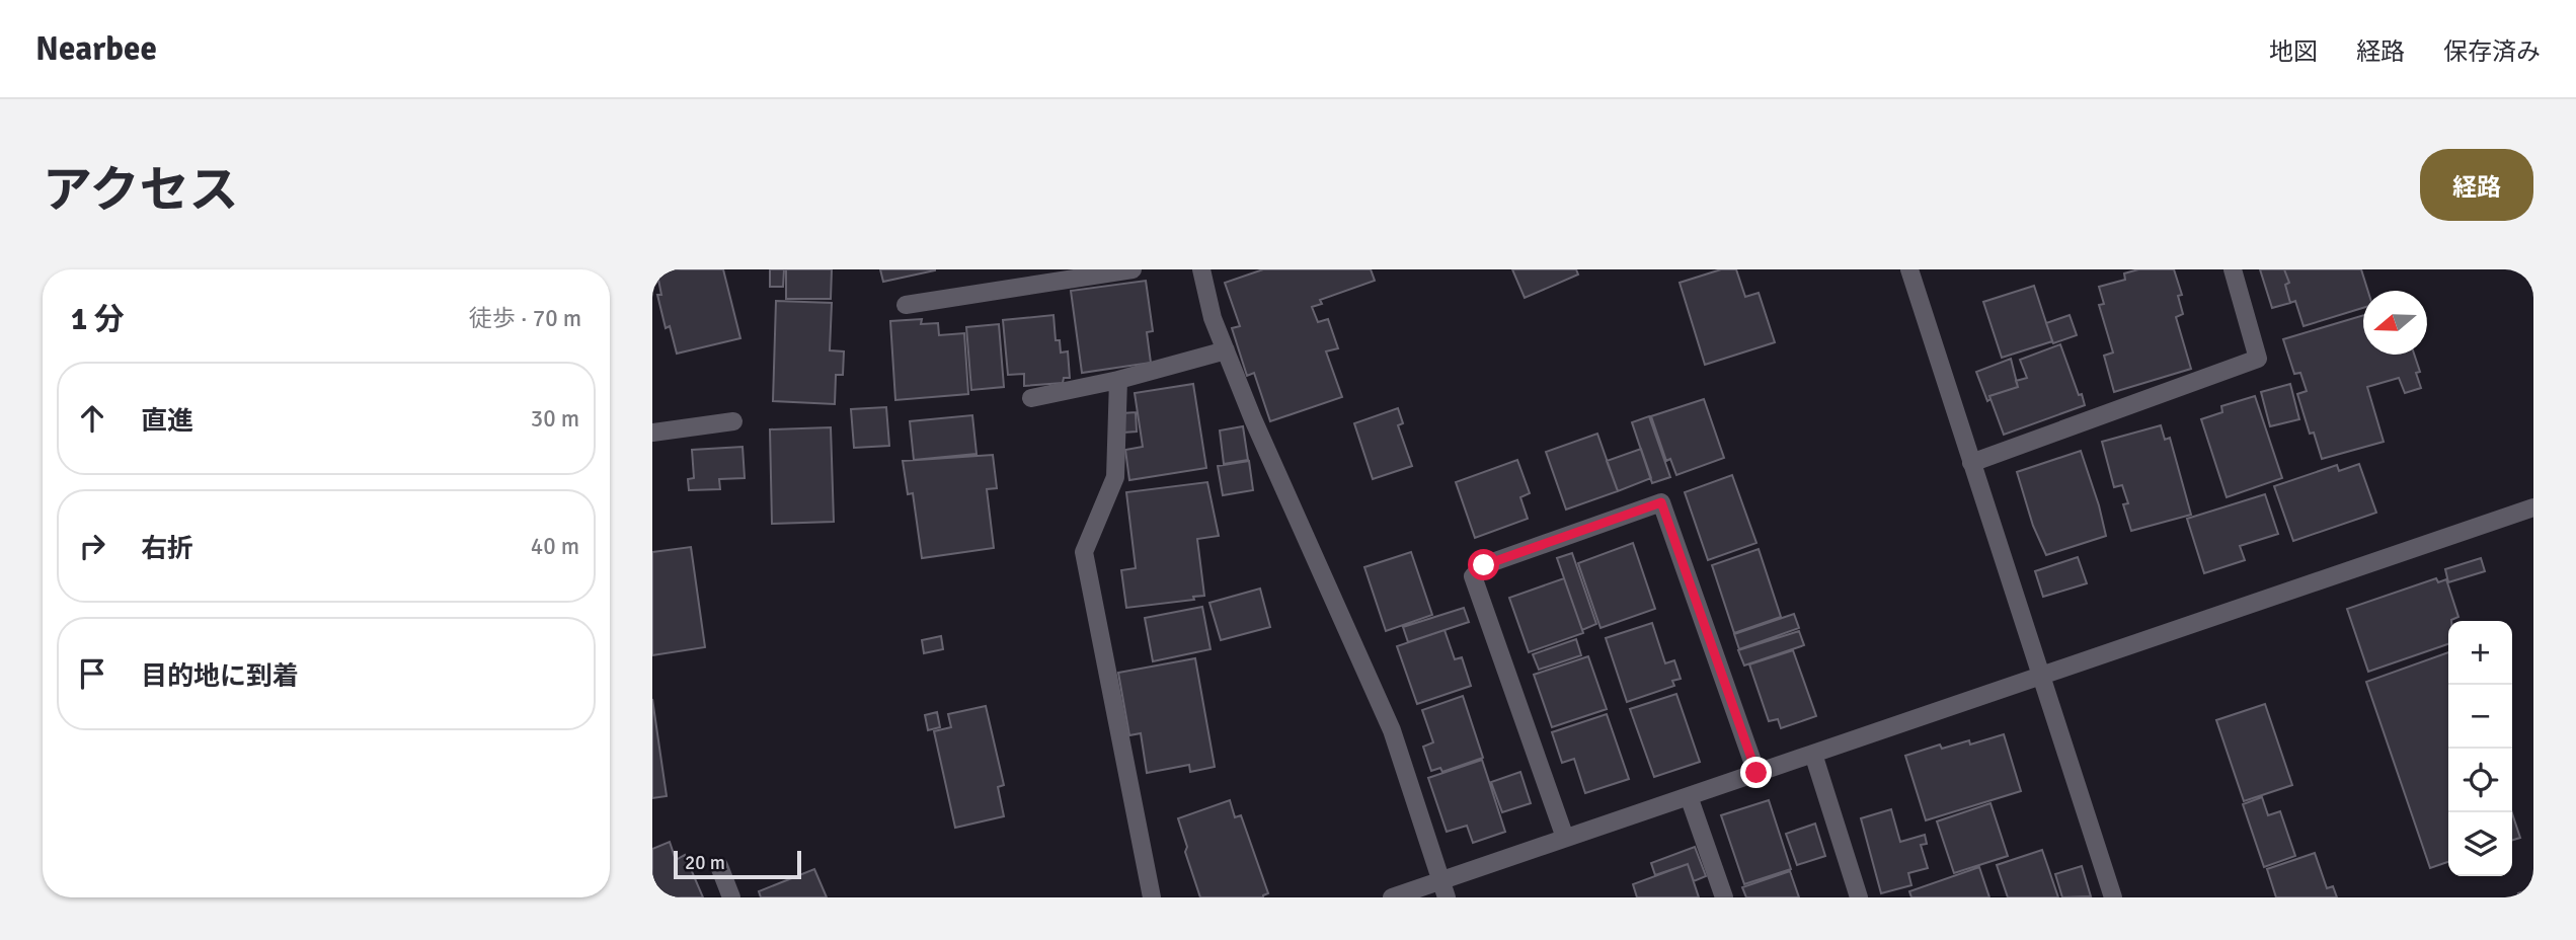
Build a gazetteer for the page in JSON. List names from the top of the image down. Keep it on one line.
{"scale_bar":"20 m","north":"left","page":{"header":"Nearbee","nav":["地図","経路","保存済み"],"title":"アクセス","buttons":"経路","heading":["1 分","徒歩 · 70 m"],"list":[["直進","30 m"],["右折","40 m"],"目的地に到着"],"map_buttons":["+","−"],"scale":"20 m"}}
